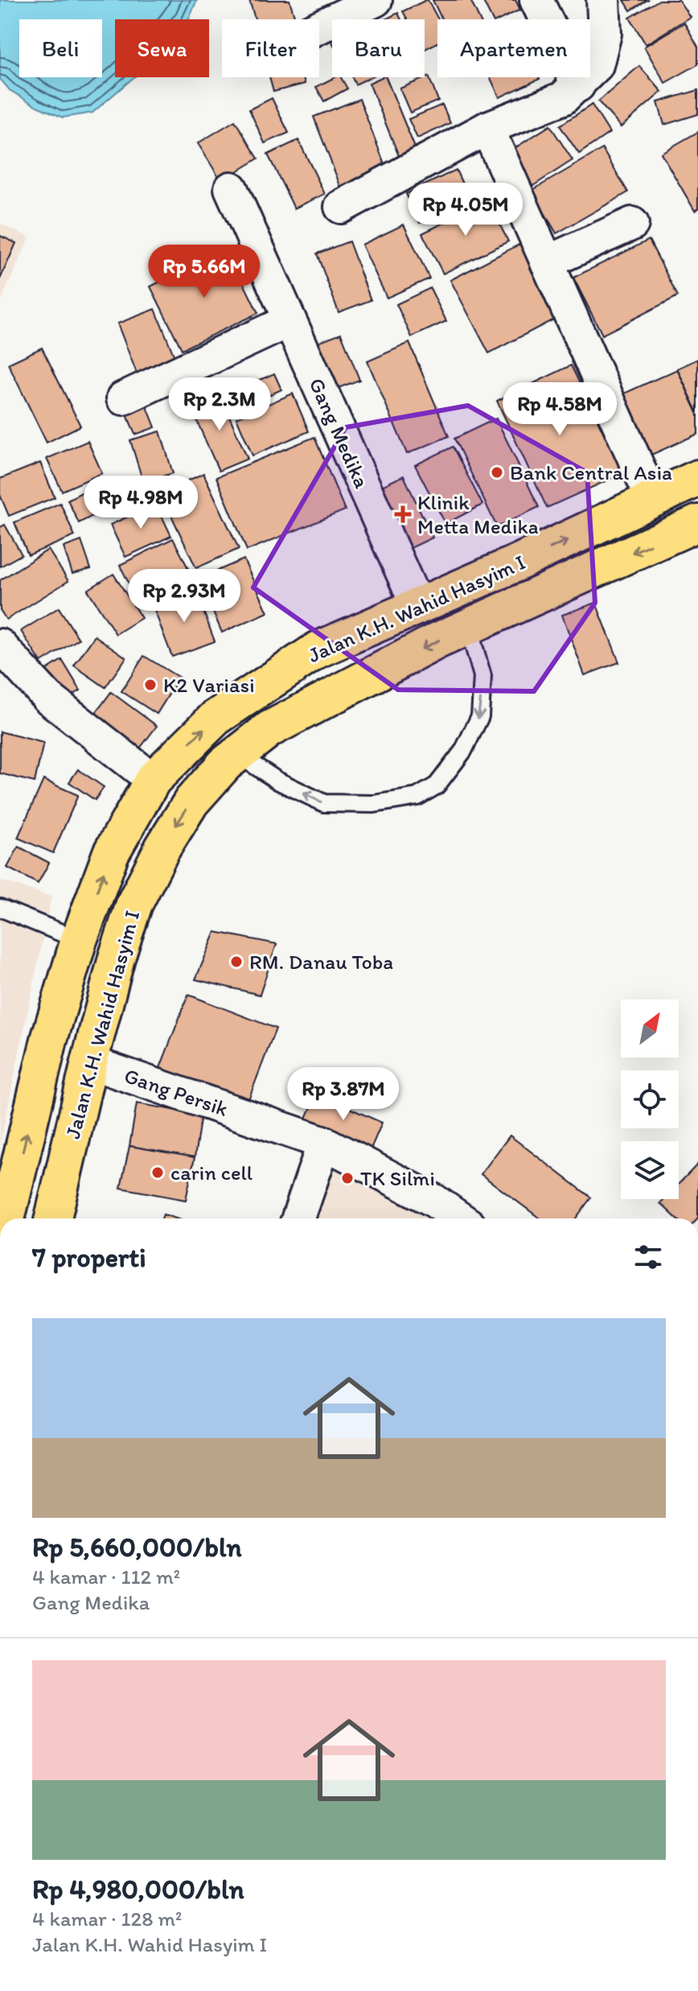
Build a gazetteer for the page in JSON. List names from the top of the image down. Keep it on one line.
{"streets":{"main road":["Jalan K.H. Wahid Hasyim I"],"street":["Gang Medika","Gang Persik"]},"crossings":[["Gang Medika","Jalan K.H. Wahid Hasyim I"],["Jalan K.H. Wahid Hasyim I","Gang Persik"]],"places":{"other":["Bank Central Asia","K2 Variasi","RM. Danau Toba","carin cell","TK Silmi"],"health":["Klinik Metta Medika"]},"north":"top right","page":{"chip":["Beli","Sewa","Filter","Baru","Apartemen"],"price":["Rp 4.05M","Rp 5.66M","Rp 2.3M","Rp 4.58M","Rp 4.98M","Rp 2.93M","Rp 3.87M"],"heading":"7 properti","list":[{"name":"Rp 5,660,000/bln","note":"4 kamar · 112 m² · Gang Medika"},{"name":"Rp 4,980,000/bln","note":"4 kamar · 128 m² · Jalan K.H. Wahid Hasyim I"}]}}
